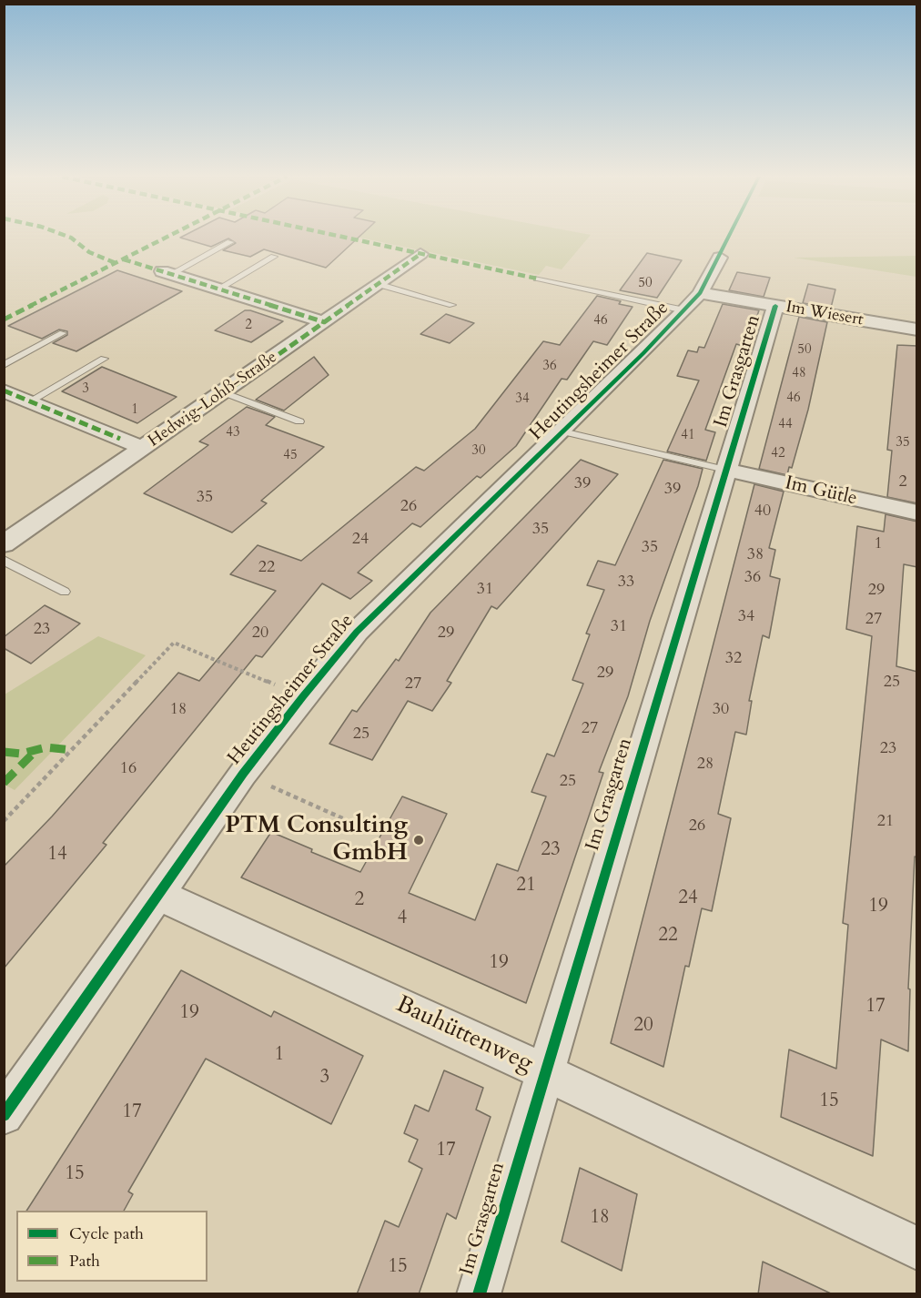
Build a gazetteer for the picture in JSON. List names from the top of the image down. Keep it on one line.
{"streets":{"street":["Im Wiesert","Heutingsheimer Straße","Im Grasgarten","Hedwig-Lohß-Straße","Im Gütle","Bauhüttenweg"]},"crossings":[["Im Wiesert","Heutingsheimer Straße"],["Im Wiesert","Im Grasgarten"],["Heutingsheimer Straße","Bauhüttenweg"],["Im Grasgarten","Im Gütle"],["Im Grasgarten","Bauhüttenweg"]],"places":["PTM Consulting GmbH"],"house_numbers":["50","46","2","50","36","48","3","46","34","1","44","43","41","35","30","42","45","2","39","39","35","26","40","35","24","1","35","38","22","36","33","31","29","34","27","31","23","20","29","32","29","25","27","18","30","27","25","23","28","16","25","21","26","23","14","21","24","2","19","4","22","19","17","19","20","1","3","15","17","17","15","18","15"],"legend":["Cycle path","Path"]}
